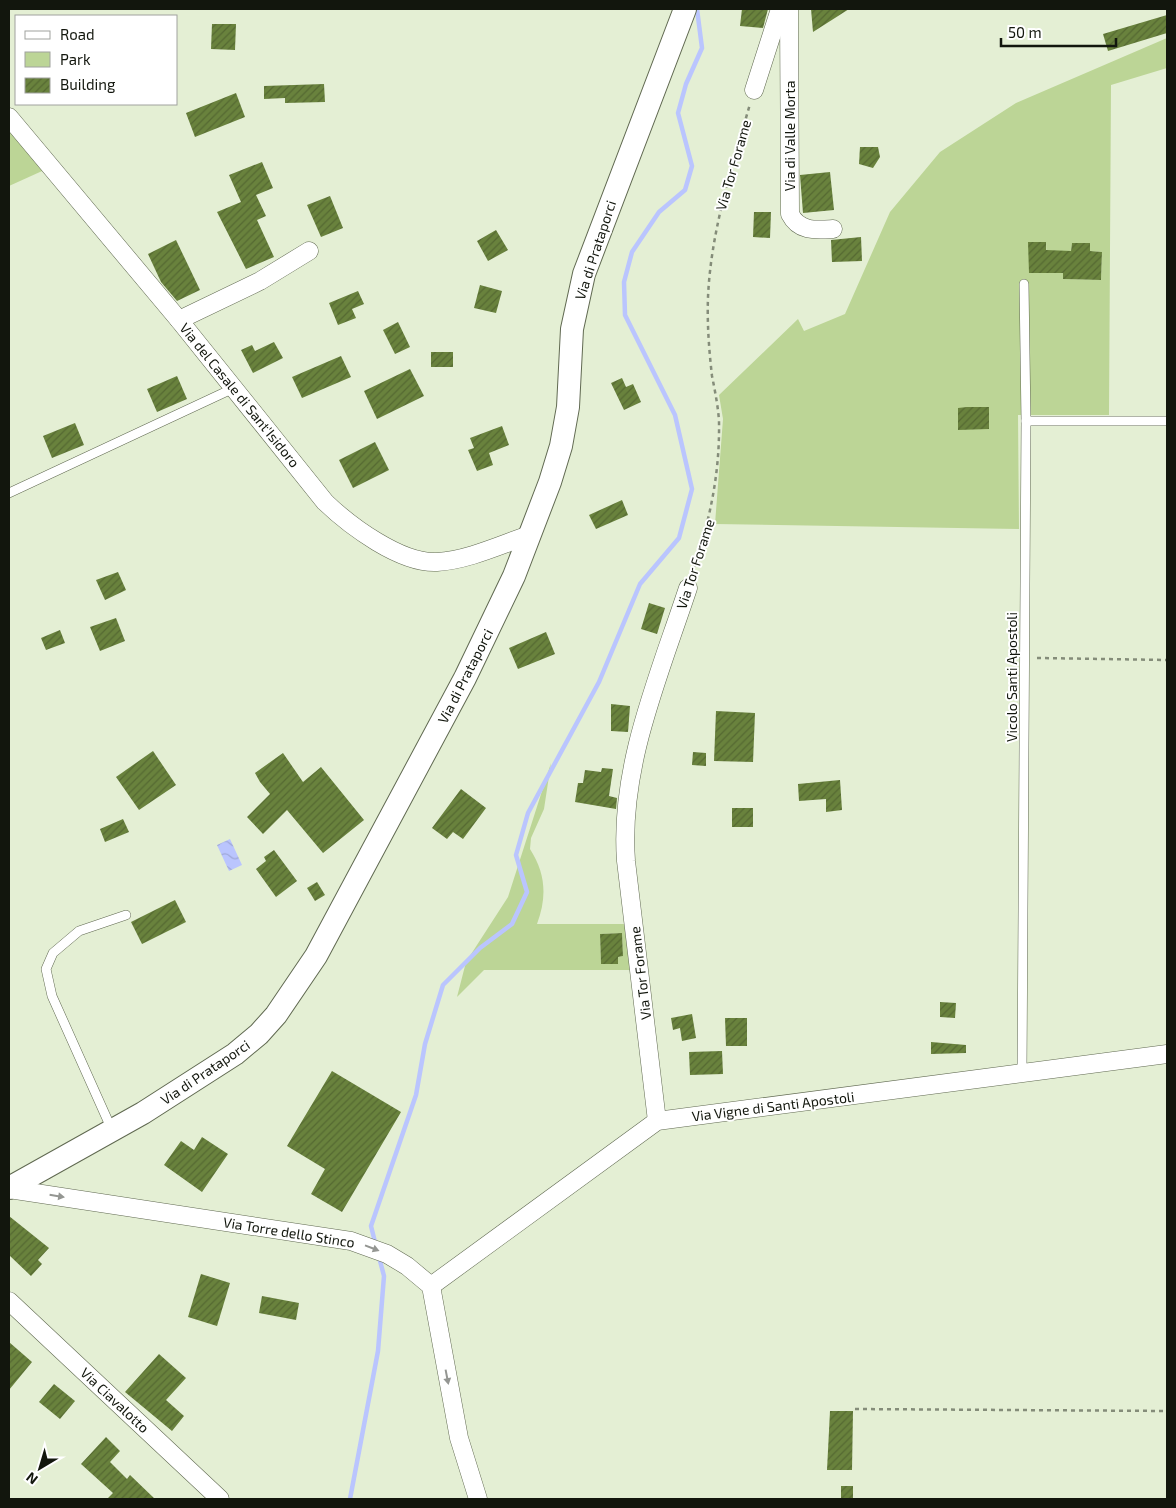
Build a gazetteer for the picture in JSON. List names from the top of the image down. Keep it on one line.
{"streets":{"street":["Via di Valle Morta","Via Tor Forame","Via di Prataporci","Via del Casale di Sant'Isidoro","Via Vigne di Santi Apostoli","Via Torre dello Stinco","Via Ciavalotto"],"lane":["Vicolo Santi Apostoli"]},"crossings":[["Via Tor Forame","Via Vigne di Santi Apostoli"],["Via di Prataporci","Via del Casale di Sant'Isidoro"],["Via di Prataporci","Via Torre dello Stinco"],["Vicolo Santi Apostoli","Via Vigne di Santi Apostoli"],["Via Vigne di Santi Apostoli","Via Torre dello Stinco"]],"one_way":["Via Torre dello Stinco"],"legend":["Road","Park","Building"],"scale_bar":"50 m","north":"bottom left"}
